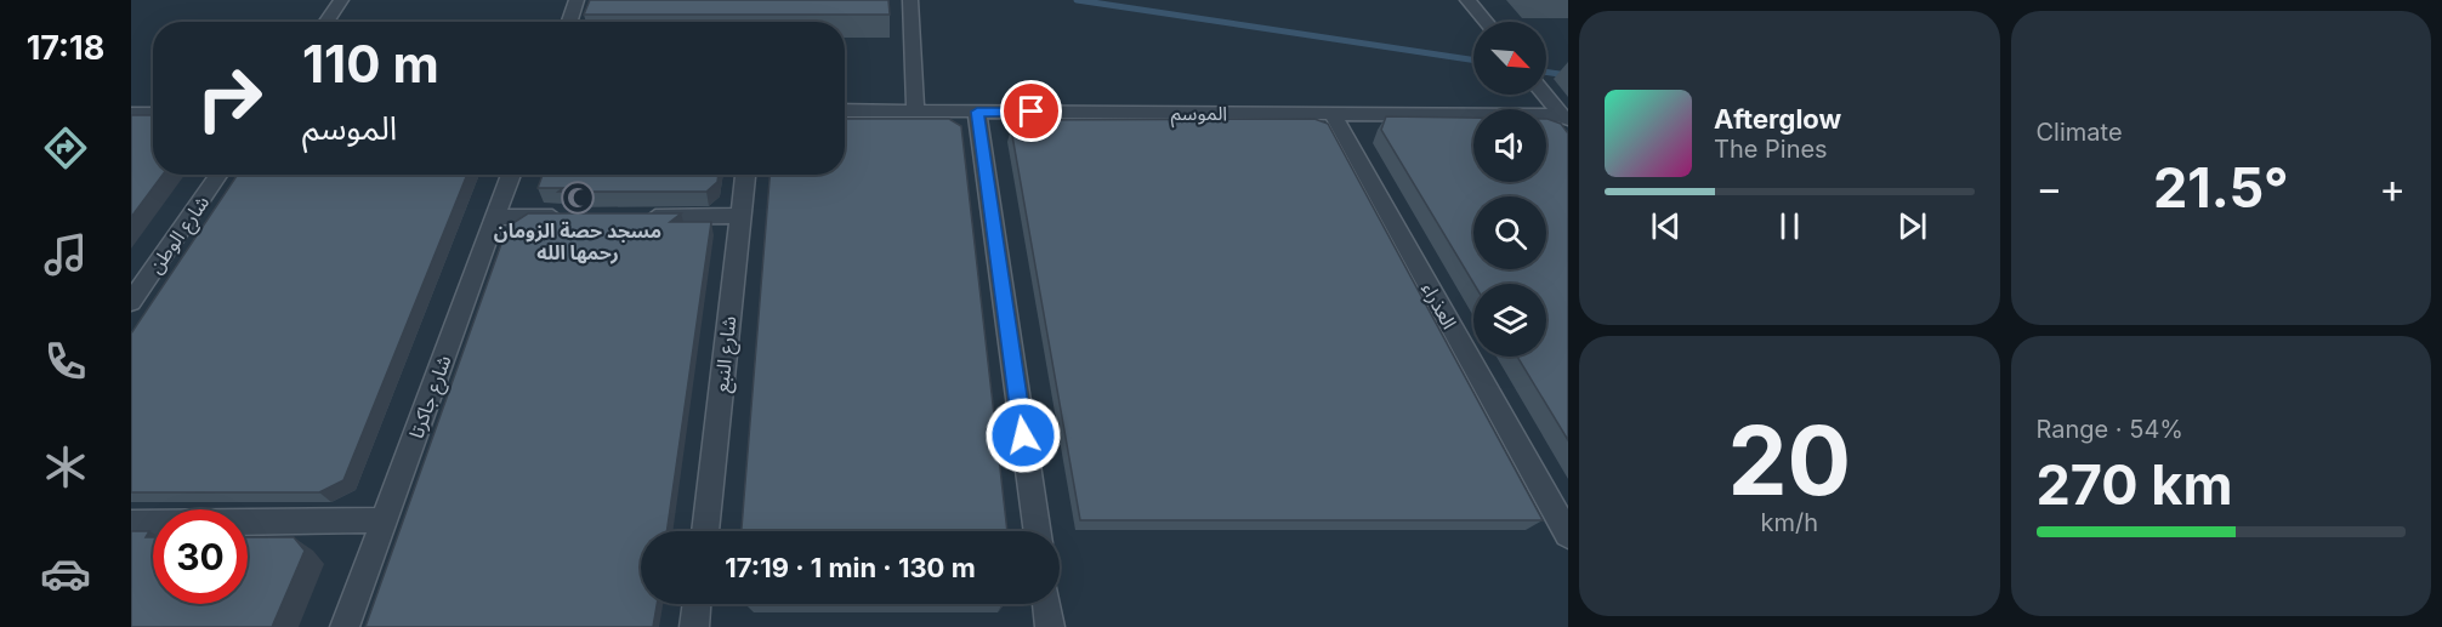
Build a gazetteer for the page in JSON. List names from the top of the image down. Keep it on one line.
{"streets":{"street":["الموسم","شارع الوطن","العذراء","شارع النبع","شارع جاكرتا"]},"crossings":[["الموسم","العذراء"]],"places":{"mosque":["مسجد حصة الزومان رحمها الله"]},"north":"bottom right","page":{"tabs":"17:18","tile":["Climate",["20","km/h"],["Range · 54%","270 km"]],"turn":["110 m","الموسم"],"song":["Afterglow","The Pines"],"heat":["−","21.5°","+"],"limit":"30","trip":"17:19 · 1 min · 130 m"}}
